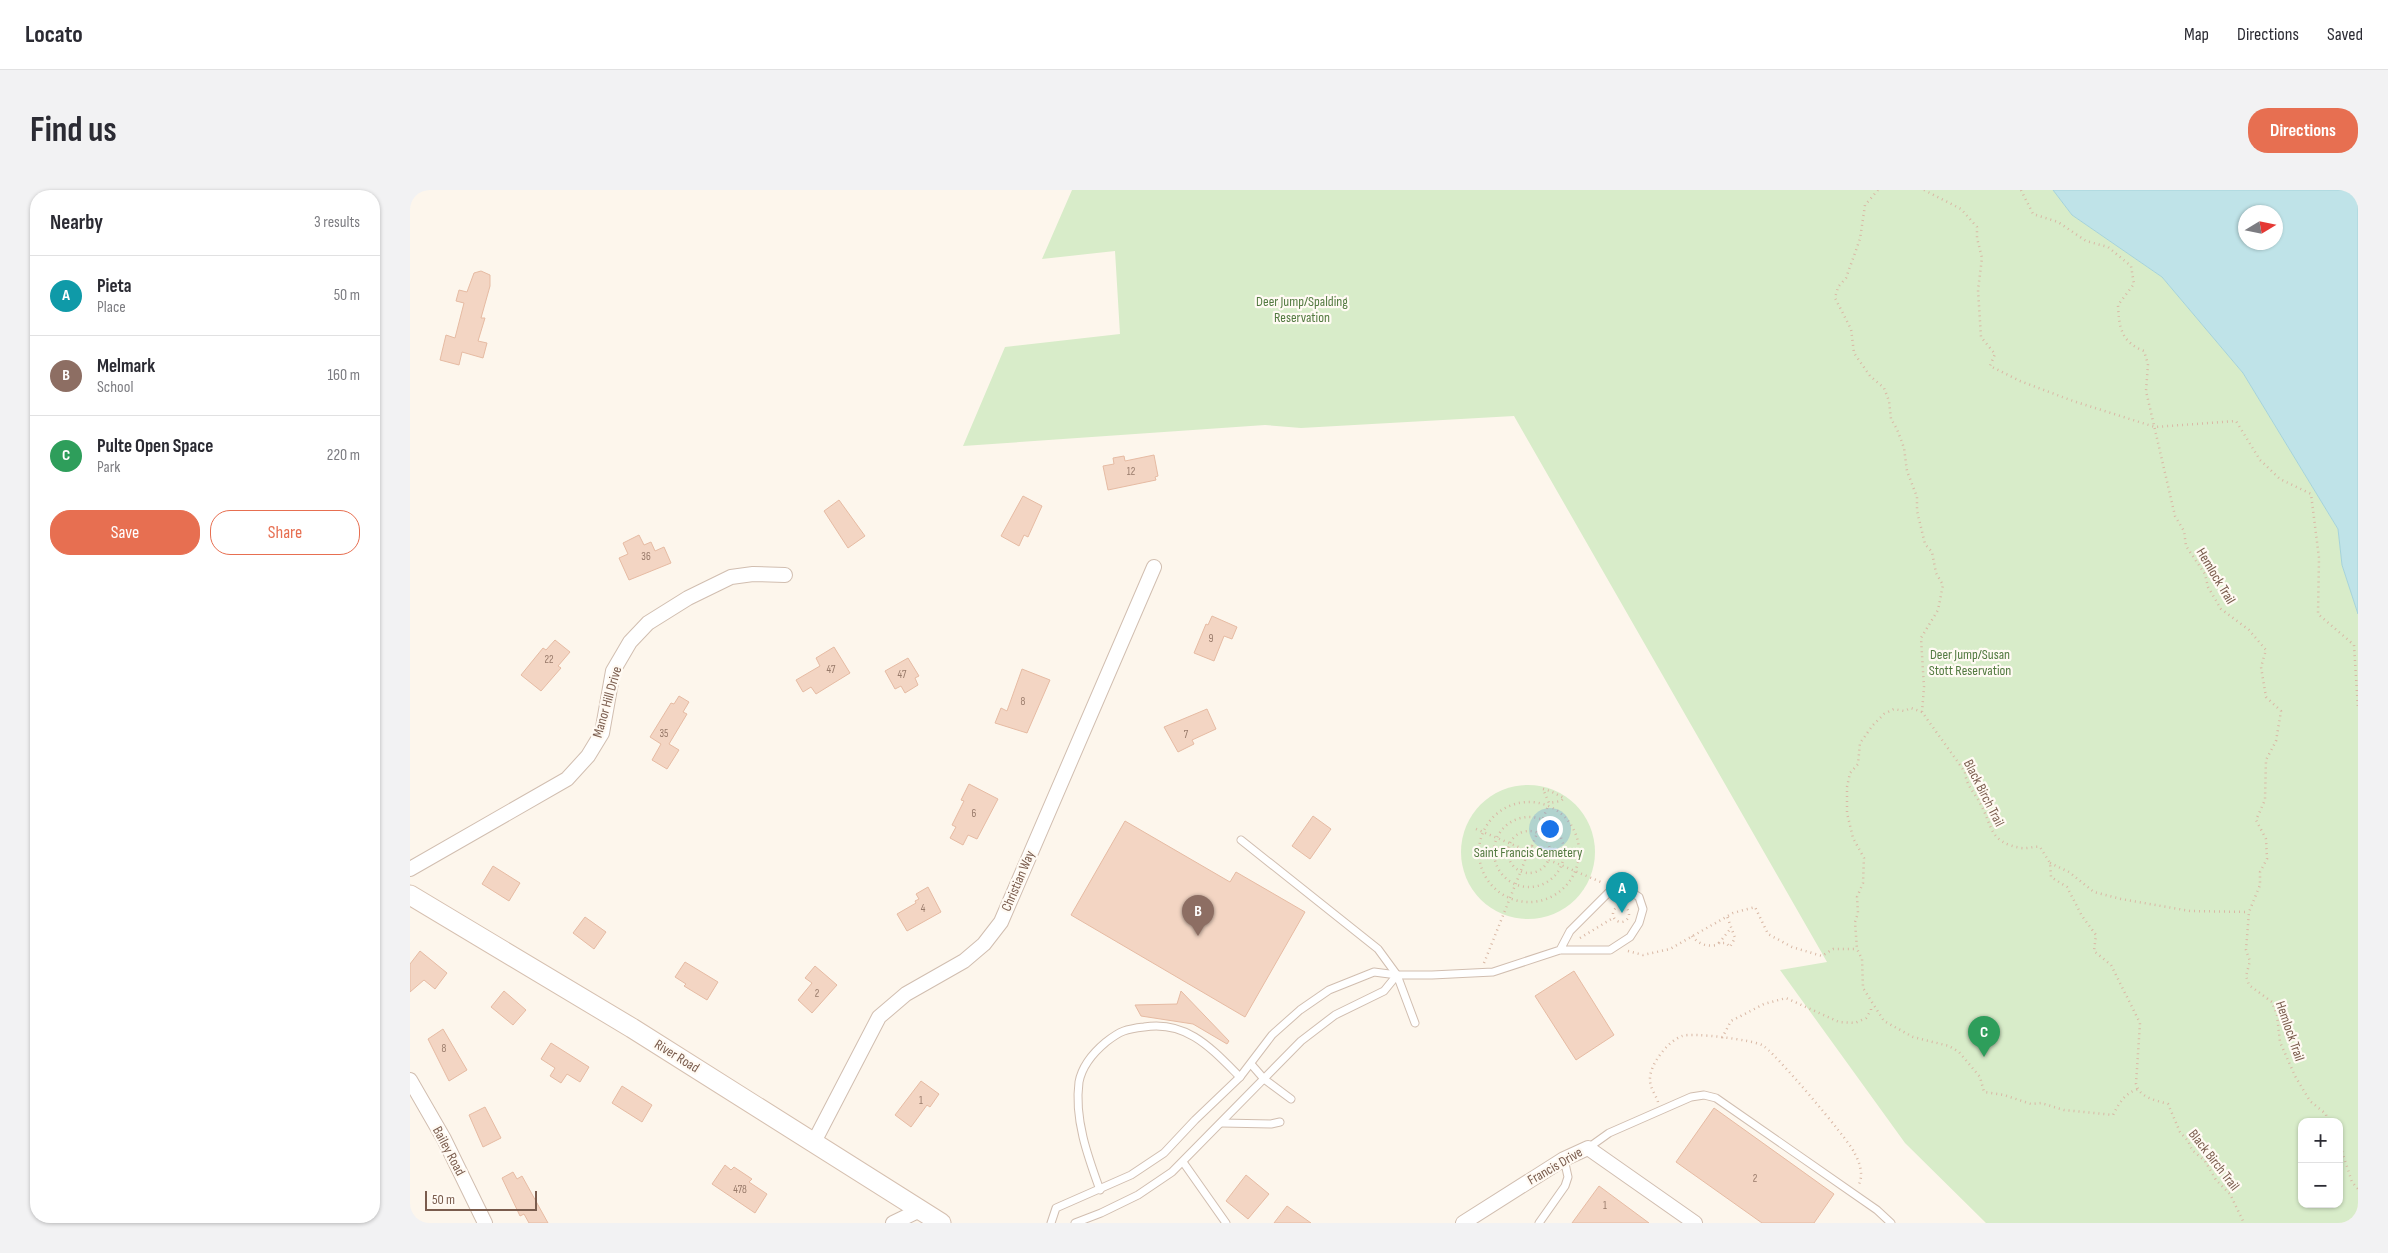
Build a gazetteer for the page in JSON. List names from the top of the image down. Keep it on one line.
{"streets":{"main road":["River Road"],"street":["Manor Hill Drive","Christian Way","Bailey Road","Francis Drive"],"path":["Hemlock Trail","Black Birch Trail"]},"crossings":[["Christian Way","River Road"]],"parks":["Deer Jump/Spalding Reservation","Deer Jump/Susan Stott Reservation","Saint Francis Cemetery"],"house_numbers":["12","36","9","22","47","47","8","35","7","6","4","2","8","1","2","478","1"],"scale_bar":"50 m","north":"right","page":{"header":"Locato","nav":["Map","Directions","Saved"],"buttons":["Directions",["Save","Share"]],"title":"Find us","heading":["Nearby","3 results"],"list":[{"mark":"A","name":"Pieta","note":"Place","value":"50 m"},{"mark":"B","name":"Melmark","note":"School","value":"160 m"},{"mark":"C","name":"Pulte Open Space","note":"Park","value":"220 m"}],"pins":["A","B","C"],"map_buttons":["+","−"],"scale":"50 m"}}
